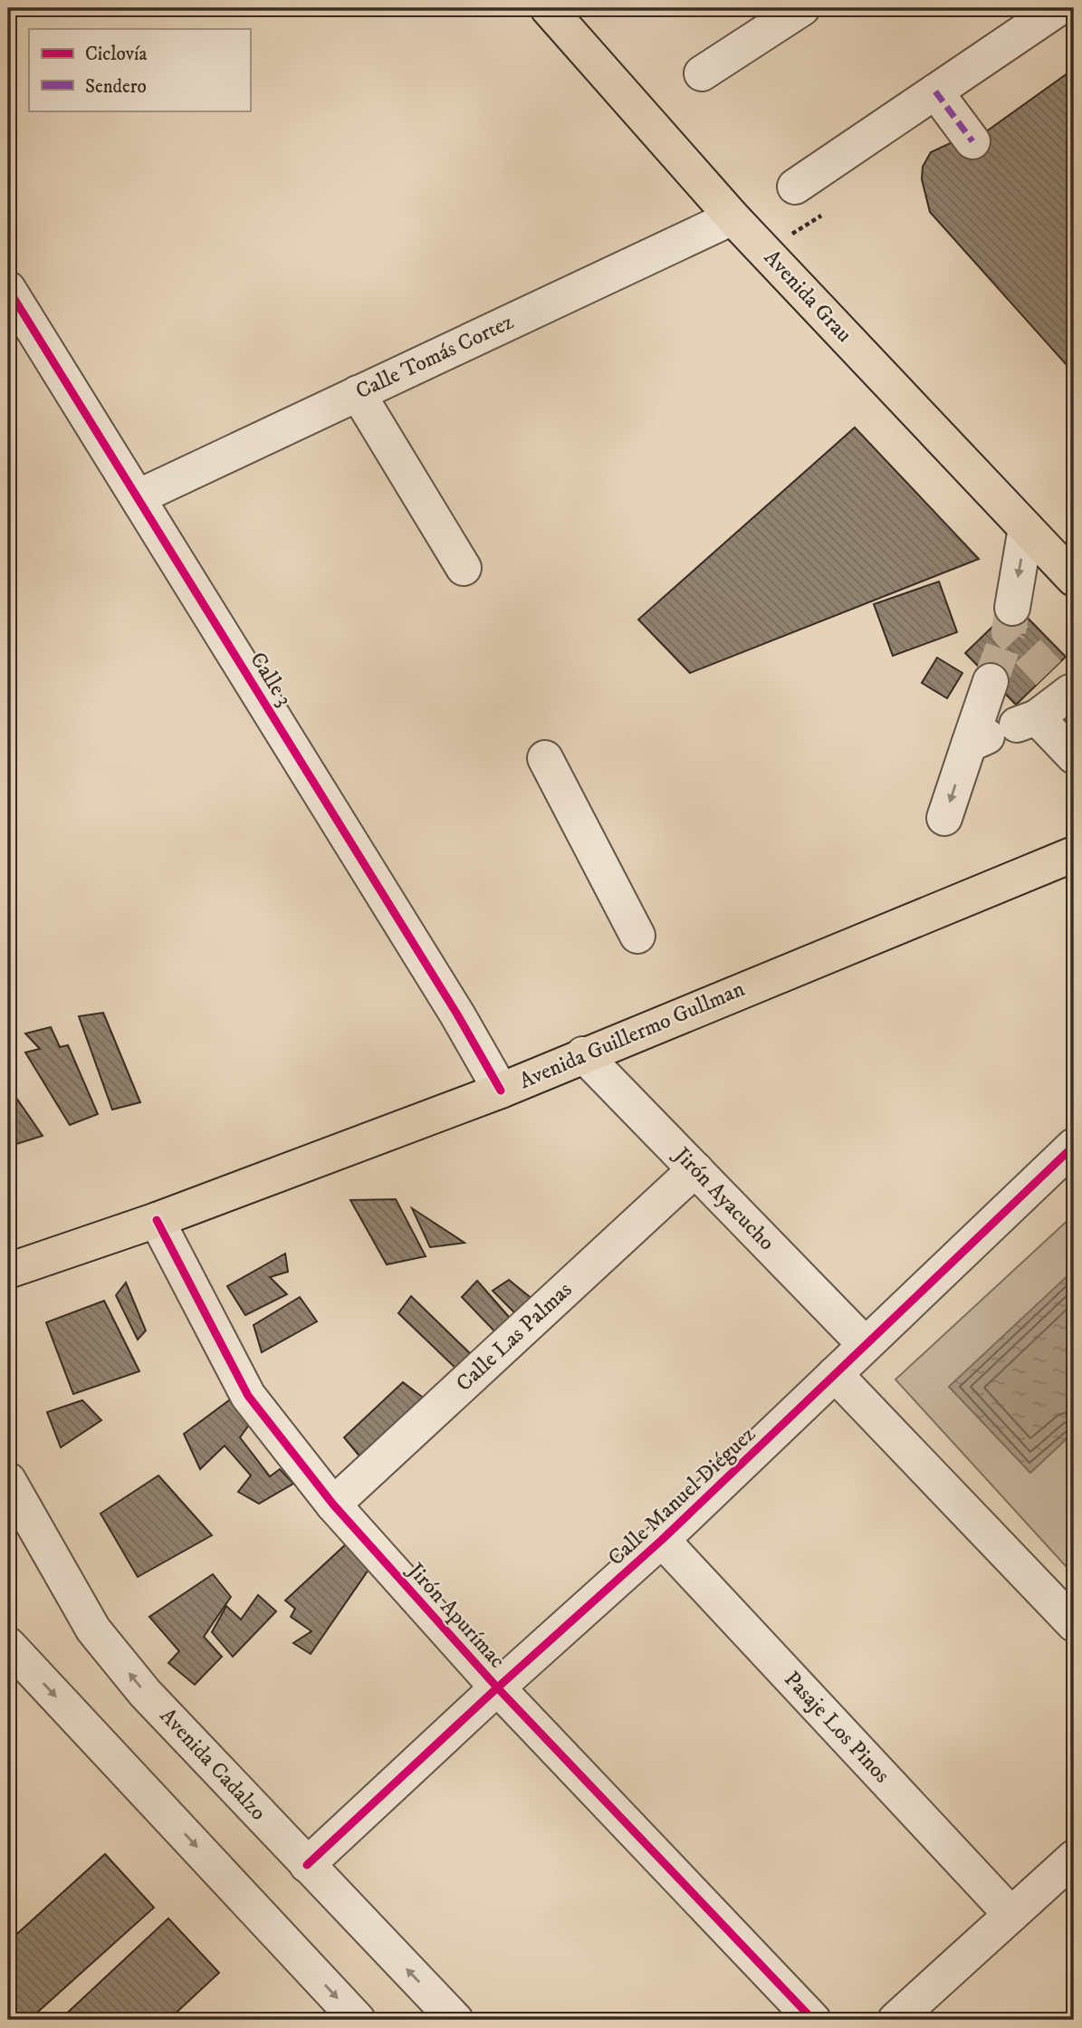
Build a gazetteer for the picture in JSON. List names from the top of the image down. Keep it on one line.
{"streets":{"main road":["Avenida Grau","Avenida Guillermo Gullman"],"street":["Calle Tomás Cortez","Calle 3","Jirón Ayacucho","Calle Las Palmas","Calle Manuel Diéguez","Jirón Apurímac","Pasaje Los Pinos","Avenida Cadalzo"]},"crossings":[["Avenida Grau","Calle Tomás Cortez"],["Calle Tomás Cortez","Calle 3"],["Calle 3","Avenida Guillermo Gullman"],["Avenida Guillermo Gullman","Jirón Ayacucho"],["Avenida Guillermo Gullman","Jirón Apurímac"],["Jirón Ayacucho","Calle Las Palmas"],["Jirón Ayacucho","Calle Manuel Diéguez"],["Calle Las Palmas","Jirón Apurímac"],["Calle Manuel Diéguez","Jirón Apurímac"],["Calle Manuel Diéguez","Pasaje Los Pinos"],["Calle Manuel Diéguez","Avenida Cadalzo"]],"legend":["Ciclovía","Sendero"]}
